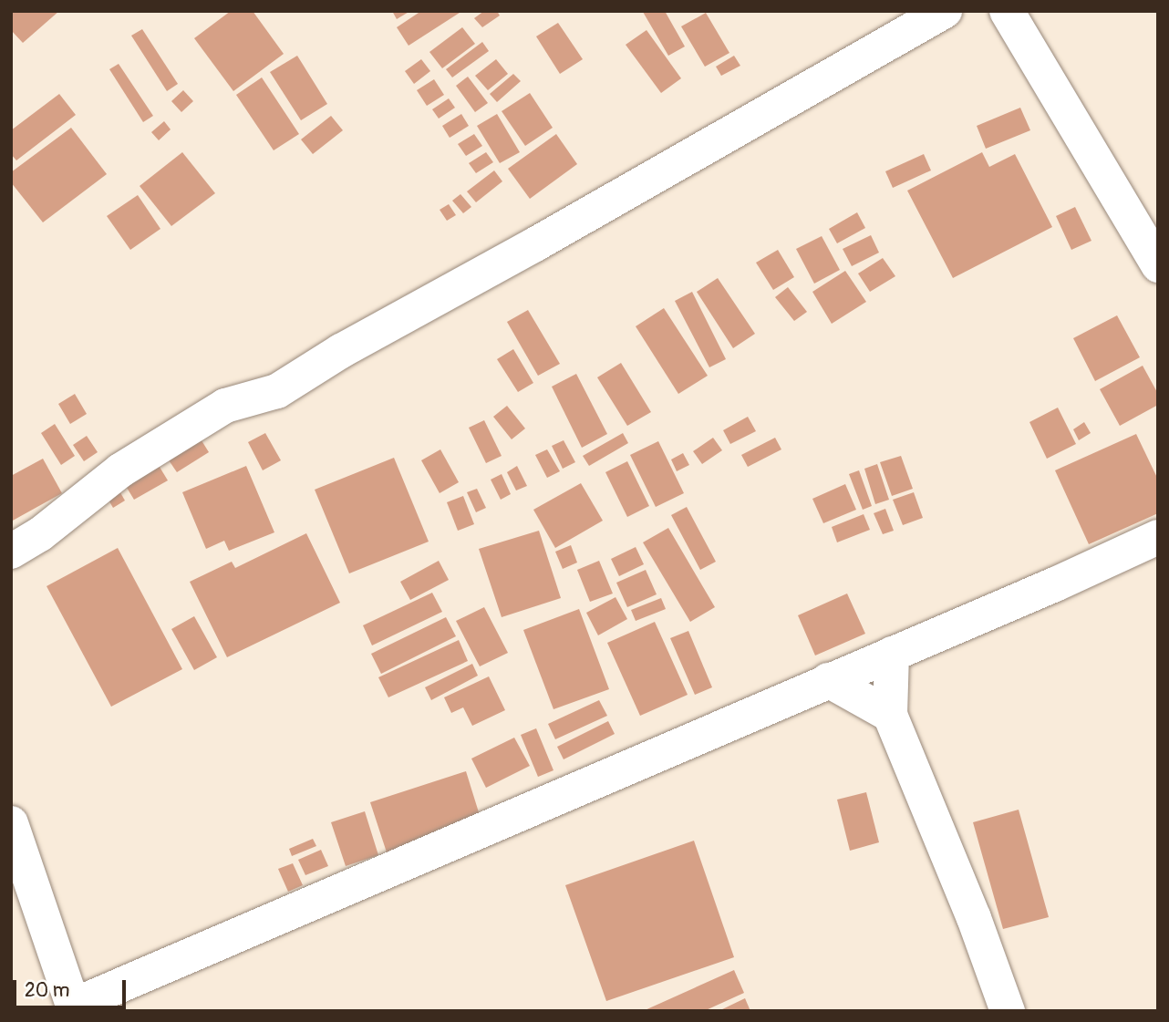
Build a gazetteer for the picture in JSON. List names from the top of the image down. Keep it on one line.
{"scale_bar":"20 m"}
